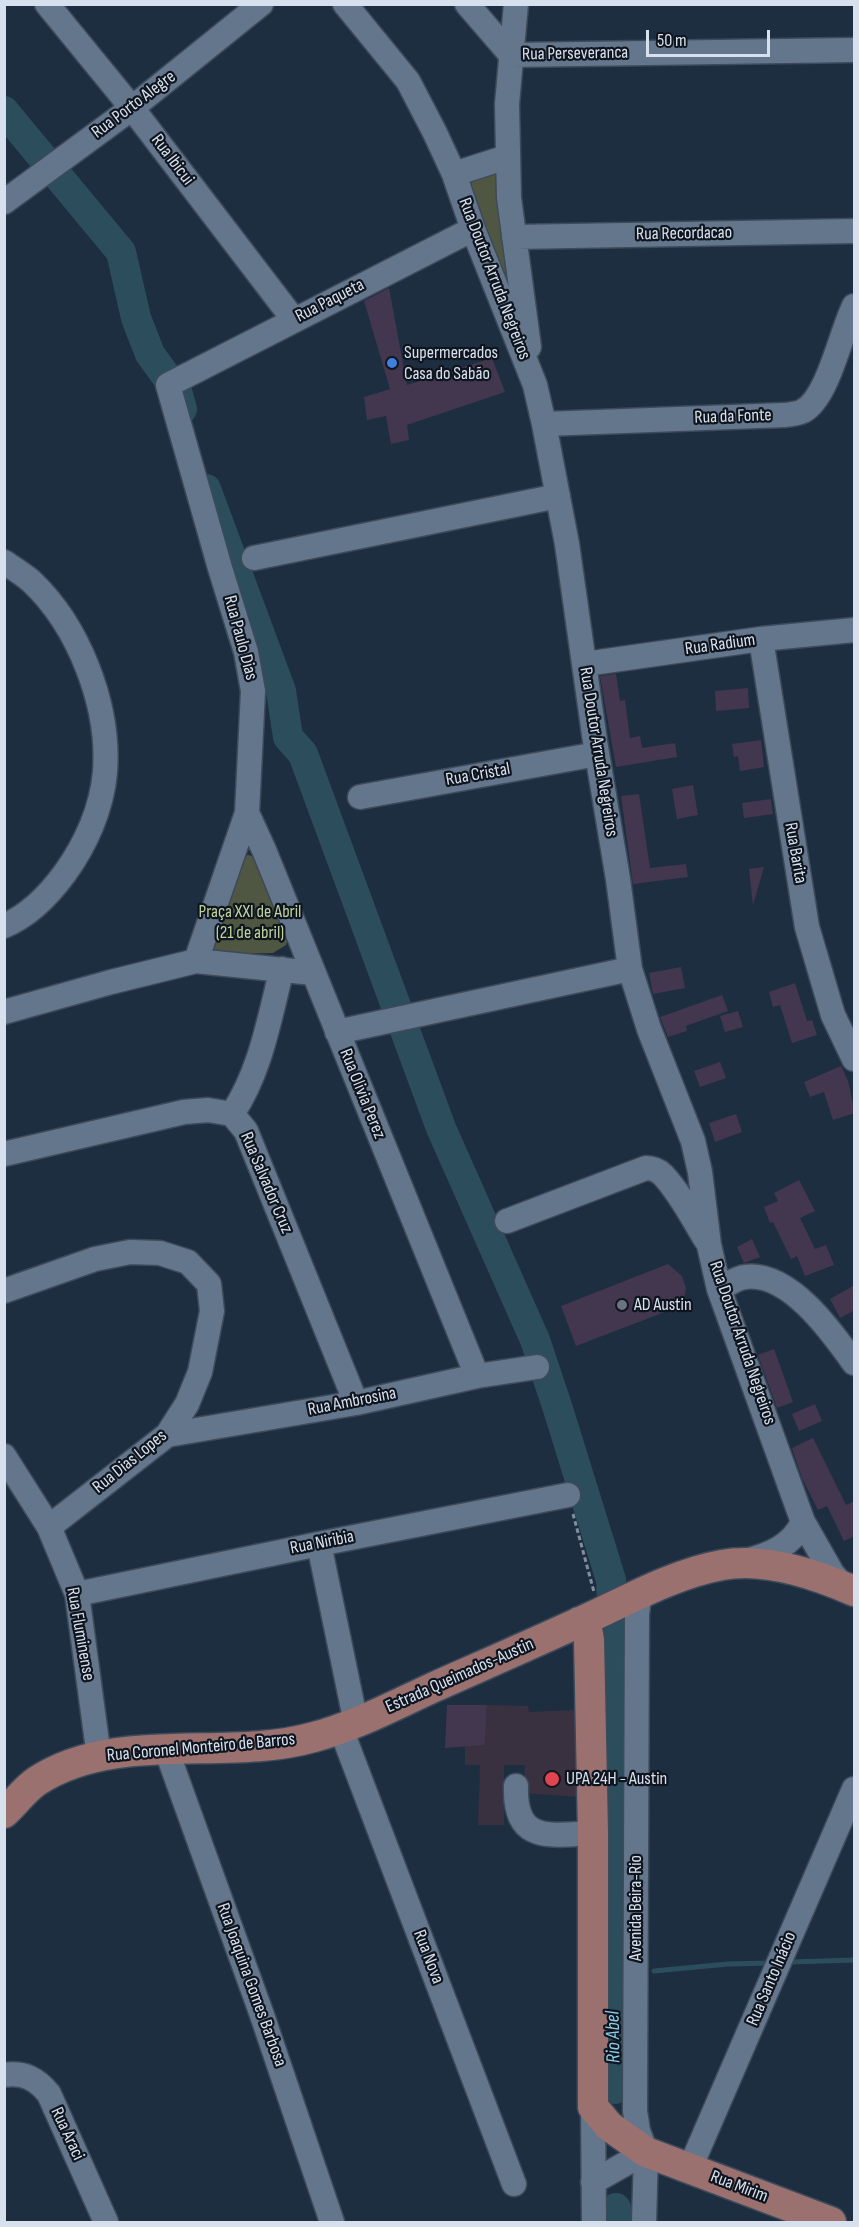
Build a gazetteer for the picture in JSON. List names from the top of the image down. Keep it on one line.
{"streets":{"main road":["Estrada Queimados-Austin","Rua Coronel Monteiro de Barros","Rua Mirim"],"street":["Rua Perseveranca","Rua Porto Alegre","Rua Ibicui","Rua Recordacao","Rua Doutor Arruda Negreiros","Rua Paqueta","Rua da Fonte","Rua Paulo Dias","Rua Radium","Rua Cristal","Rua Barita","Rua Olivia Perez","Rua Salvador Cruz","Rua Ambrosina","Rua Dias Lopes","Rua Niribia","Rua Fluminense","Avenida Beira-Rio","Rua Nova","Rua Santo Inácio","Rua Joaquina Gomes Barbosa","Rua Araci"]},"crossings":[["Rua Porto Alegre","Rua Ibicui"],["Rua Ibicui","Rua Paqueta"],["Rua Doutor Arruda Negreiros","Rua Paqueta"],["Rua Doutor Arruda Negreiros","Rua da Fonte"],["Rua Doutor Arruda Negreiros","Rua Radium"],["Rua Doutor Arruda Negreiros","Rua Cristal"],["Rua Doutor Arruda Negreiros","Estrada Queimados-Austin"],["Rua Paqueta","Rua Paulo Dias"],["Rua Paulo Dias","Rua Olivia Perez"],["Rua Radium","Rua Barita"],["Rua Olivia Perez","Rua Ambrosina"],["Rua Salvador Cruz","Rua Ambrosina"],["Rua Ambrosina","Rua Dias Lopes"],["Rua Dias Lopes","Rua Fluminense"],["Rua Niribia","Rua Fluminense"],["Rua Niribia","Rua Nova"],["Rua Fluminense","Rua Coronel Monteiro de Barros"],["Estrada Queimados-Austin","Rua Coronel Monteiro de Barros"],["Estrada Queimados-Austin","Avenida Beira-Rio"],["Estrada Queimados-Austin","Rua Nova"],["Rua Coronel Monteiro de Barros","Rua Nova"],["Rua Coronel Monteiro de Barros","Rua Joaquina Gomes Barbosa"],["Avenida Beira-Rio","Rua Mirim"],["Rua Santo Inácio","Rua Mirim"]],"water":["Rio Abel"],"parks":["Praça XXI de Abril (21 de abril)"],"places":["Supermercados Casa do Sabão","AD Austin","UPA 24H - Austin"],"scale_bar":"50 m"}
